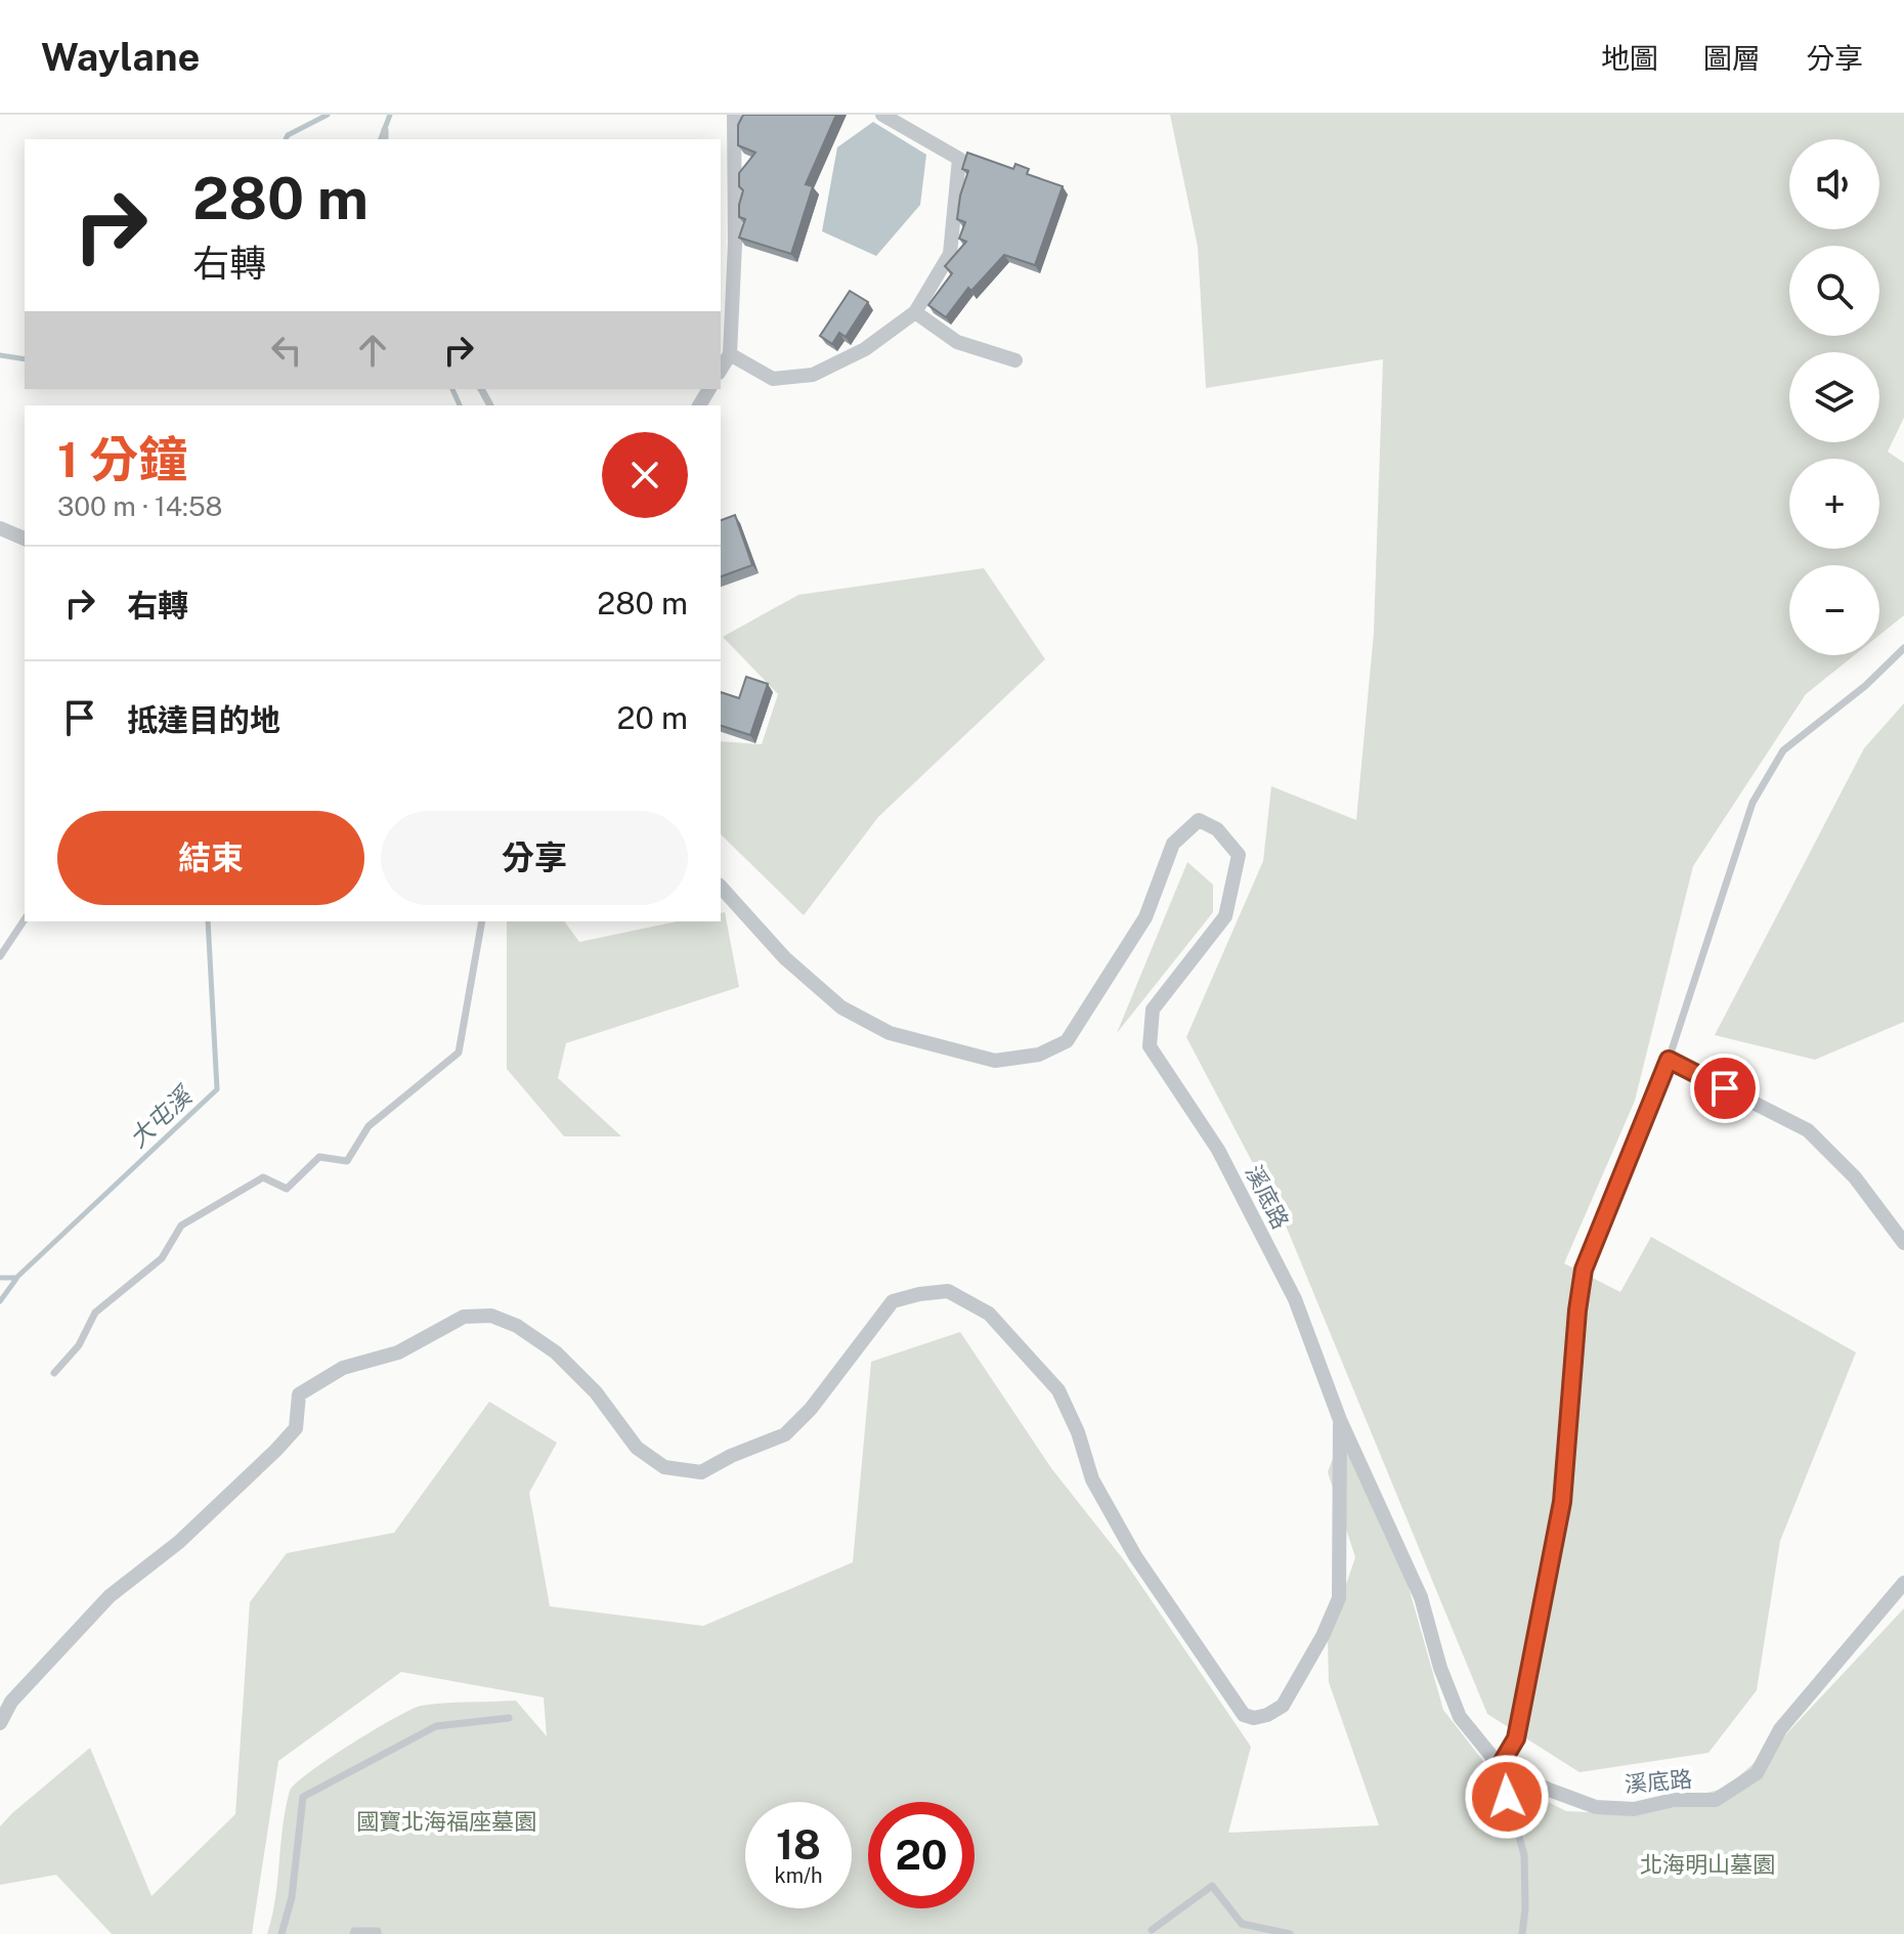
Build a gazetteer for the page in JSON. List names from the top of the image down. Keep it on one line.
{"streets":{"street":["溪底路"]},"water":["大屯溪"],"parks":["國寶北海福座墓園","北海明山墓園"],"page":{"header":"Waylane","nav":["地圖","圖層","分享"],"map_buttons":["+","−"],"turn":["280 m","右轉"],"heading":["1 分鐘","300 m · 14:58"],"list":[{"name":"右轉","value":"280 m"},{"name":"抵達目的地","value":"20 m"}],"buttons":["結束","分享"],"speed":"18 km/h","limit":"20"}}
